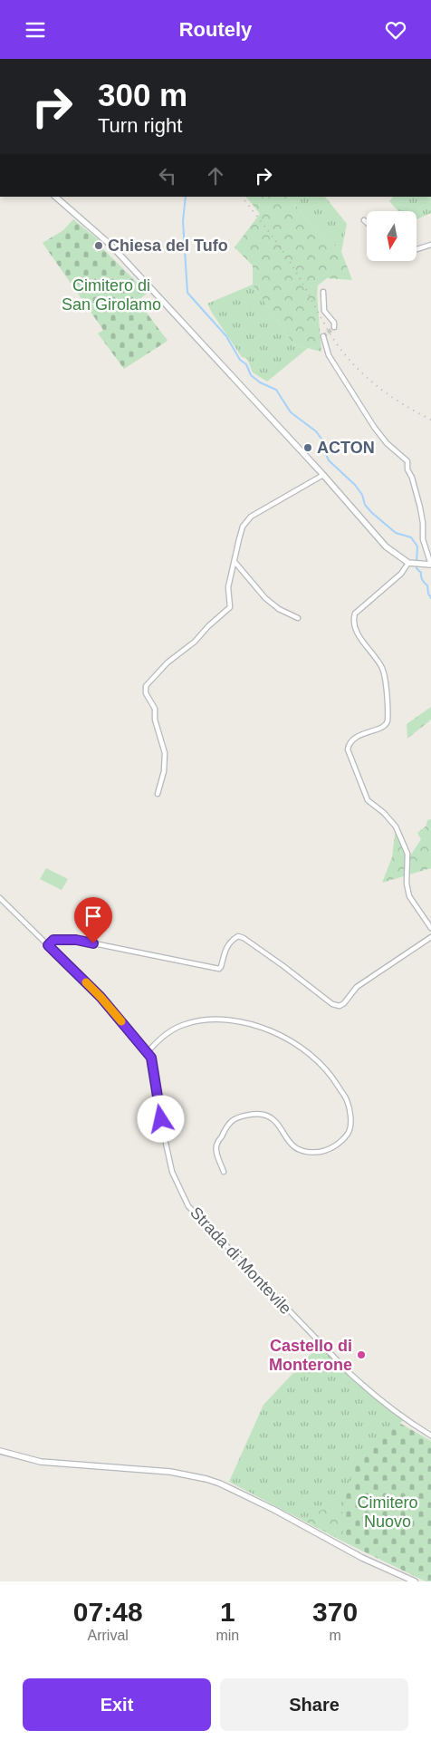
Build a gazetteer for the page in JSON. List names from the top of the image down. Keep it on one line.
{"streets":{"street":["Strada di Montevile"]},"parks":["Cimitero di San Girolamo","Cimitero Nuovo"],"places":["Chiesa del Tufo","ACTON","Castello di Monterone"],"north":"bottom","page":{"header":"Routely","turn":["300 m","Turn right"],"eta":["07:48","Arrival","1","min","370","m"],"buttons":["Exit","Share"]}}
